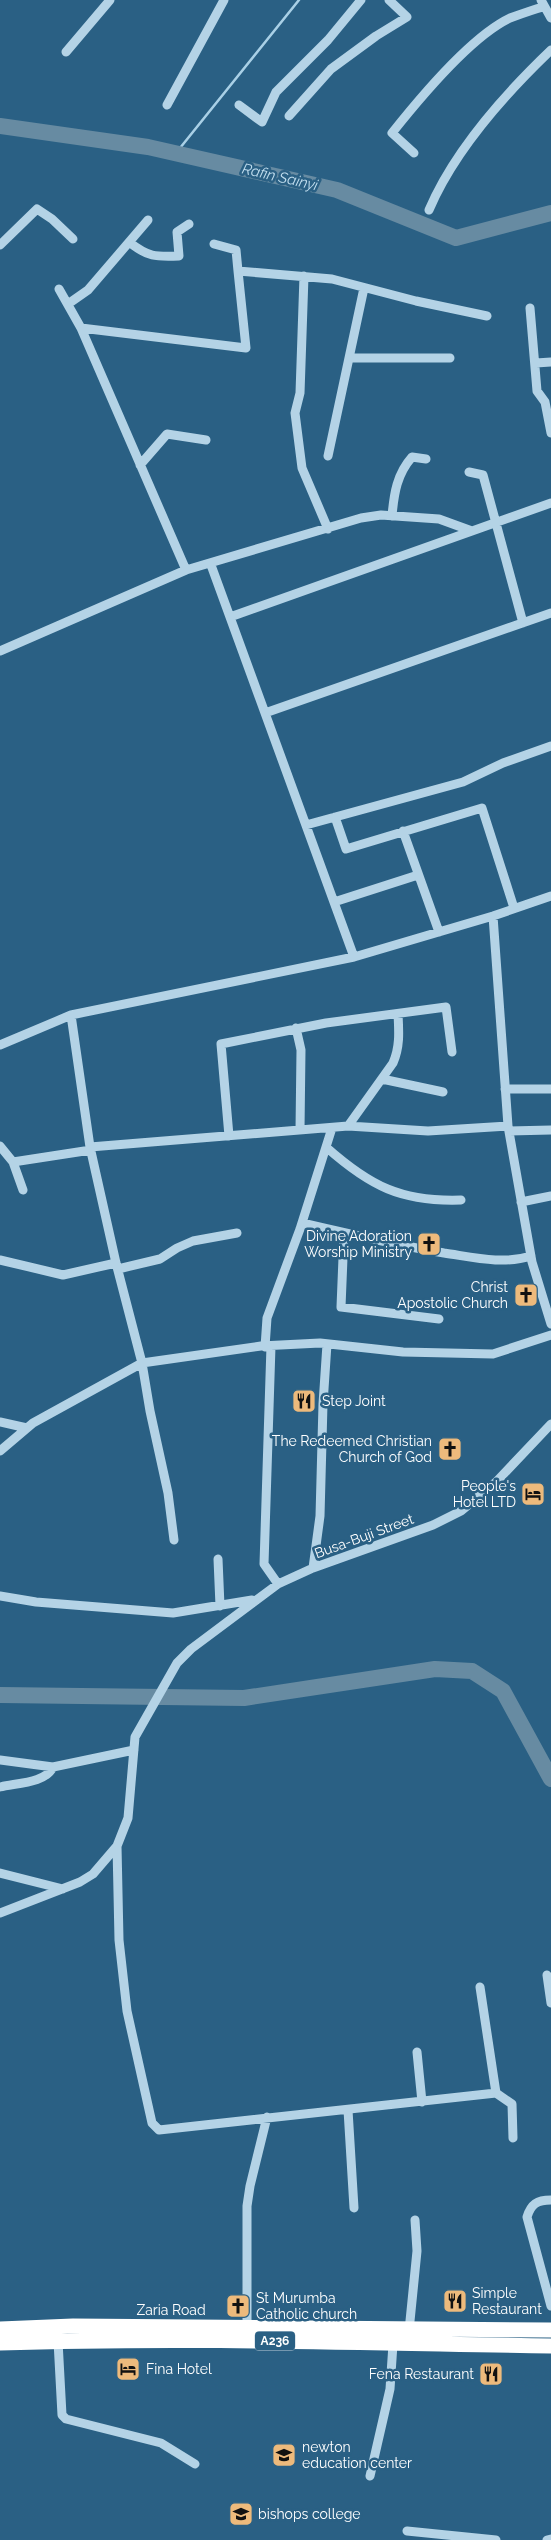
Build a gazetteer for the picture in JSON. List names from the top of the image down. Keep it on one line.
{"streets":{"highway":["Zaria Road","A236"],"street":["Busa-Buji Street"]},"crossings":[["Zaria Road","A236"]],"water":["Rafin Sainyi"],"places":{"church":["Divine Adoration Worship Ministry","Christ Apostolic Church","The Redeemed Christian Church of God","St Murumba Catholic church"],"restaurant":["Step Joint","Simple Restaurant","Fena Restaurant"],"hotel":["People's Hotel LTD","Fina Hotel"],"school or university":["newton education center","bishops college"]}}
